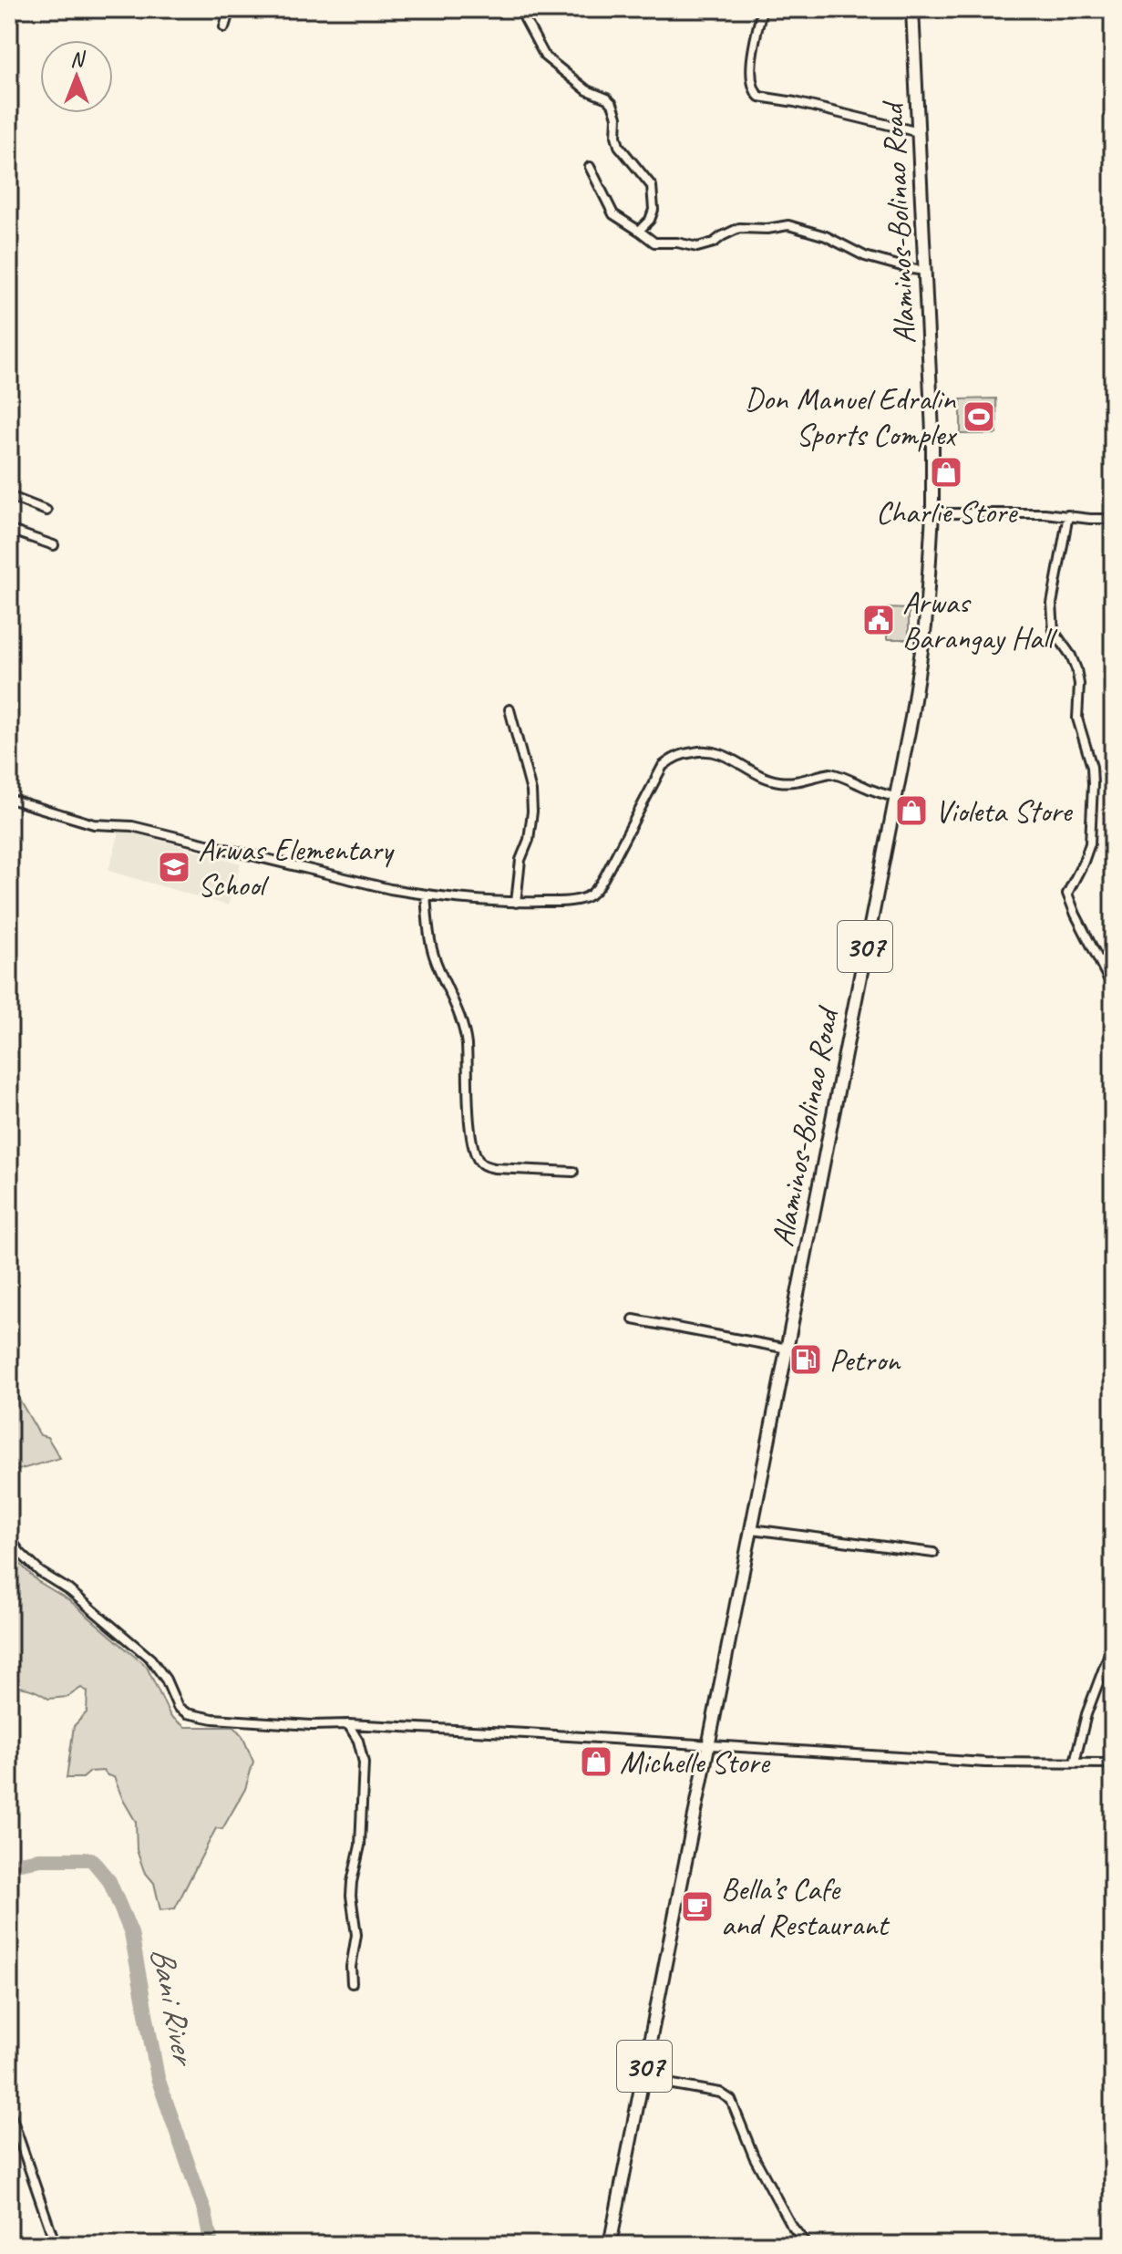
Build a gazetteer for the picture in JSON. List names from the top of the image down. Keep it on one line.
{"streets":{"main road":["Alaminos-Bolinao Road","307"]},"water":["Bani River"],"places":{"sports":["Don Manuel Edralin Sports Complex"],"shop":["Charlie Store","Violeta Store","Michelle Store"],"public building":["Arwas Barangay Hall"],"school or university":["Arwas Elementary School"],"fuel station":["Petron"],"cafe":["Bella’s Cafe and Restaurant"]},"north":"top"}
